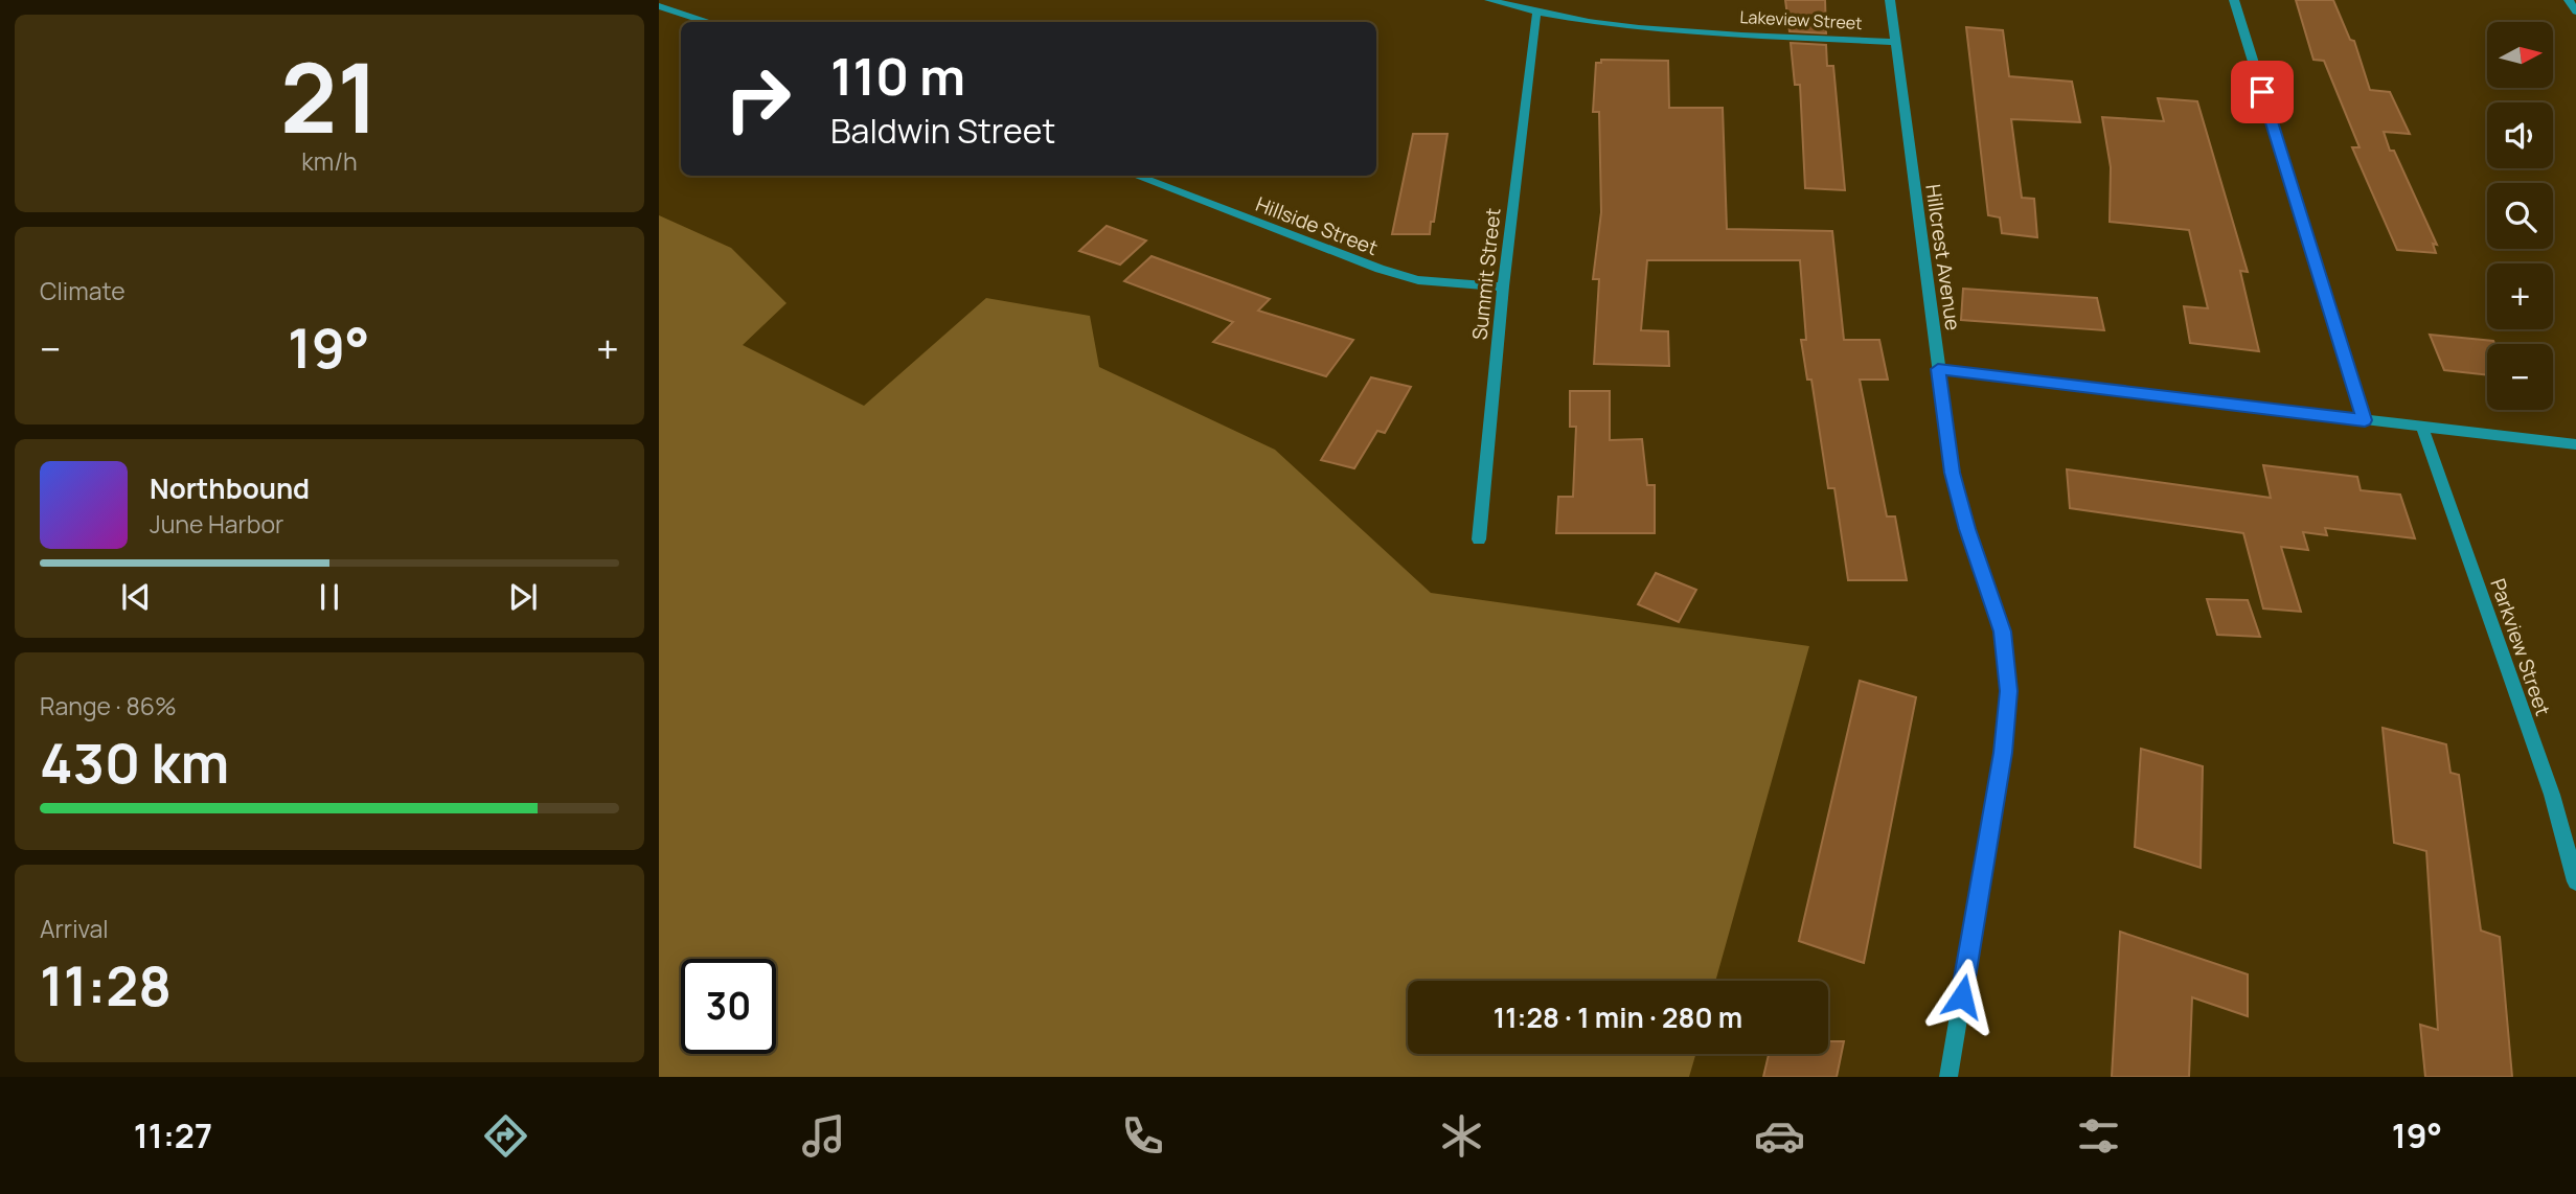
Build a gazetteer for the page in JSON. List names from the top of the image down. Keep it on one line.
{"streets":{"street":["Lakeview Street","Hillside Street","Hillcrest Avenue","Summit Street","Parkview Street"]},"crossings":[["Lakeview Street","Hillcrest Avenue"],["Lakeview Street","Summit Street"],["Hillside Street","Summit Street"]],"north":"right","page":{"tile":[["21","km/h"],"Climate",["Range · 86%","430 km"],["Arrival","11:28"]],"map_buttons":["+","−"],"turn":["110 m","Baldwin Street"],"heat":["−","19°","+"],"song":["Northbound","June Harbor"],"limit":"30","trip":"11:28 · 1 min · 280 m","tabs":["11:27","19°"]}}
